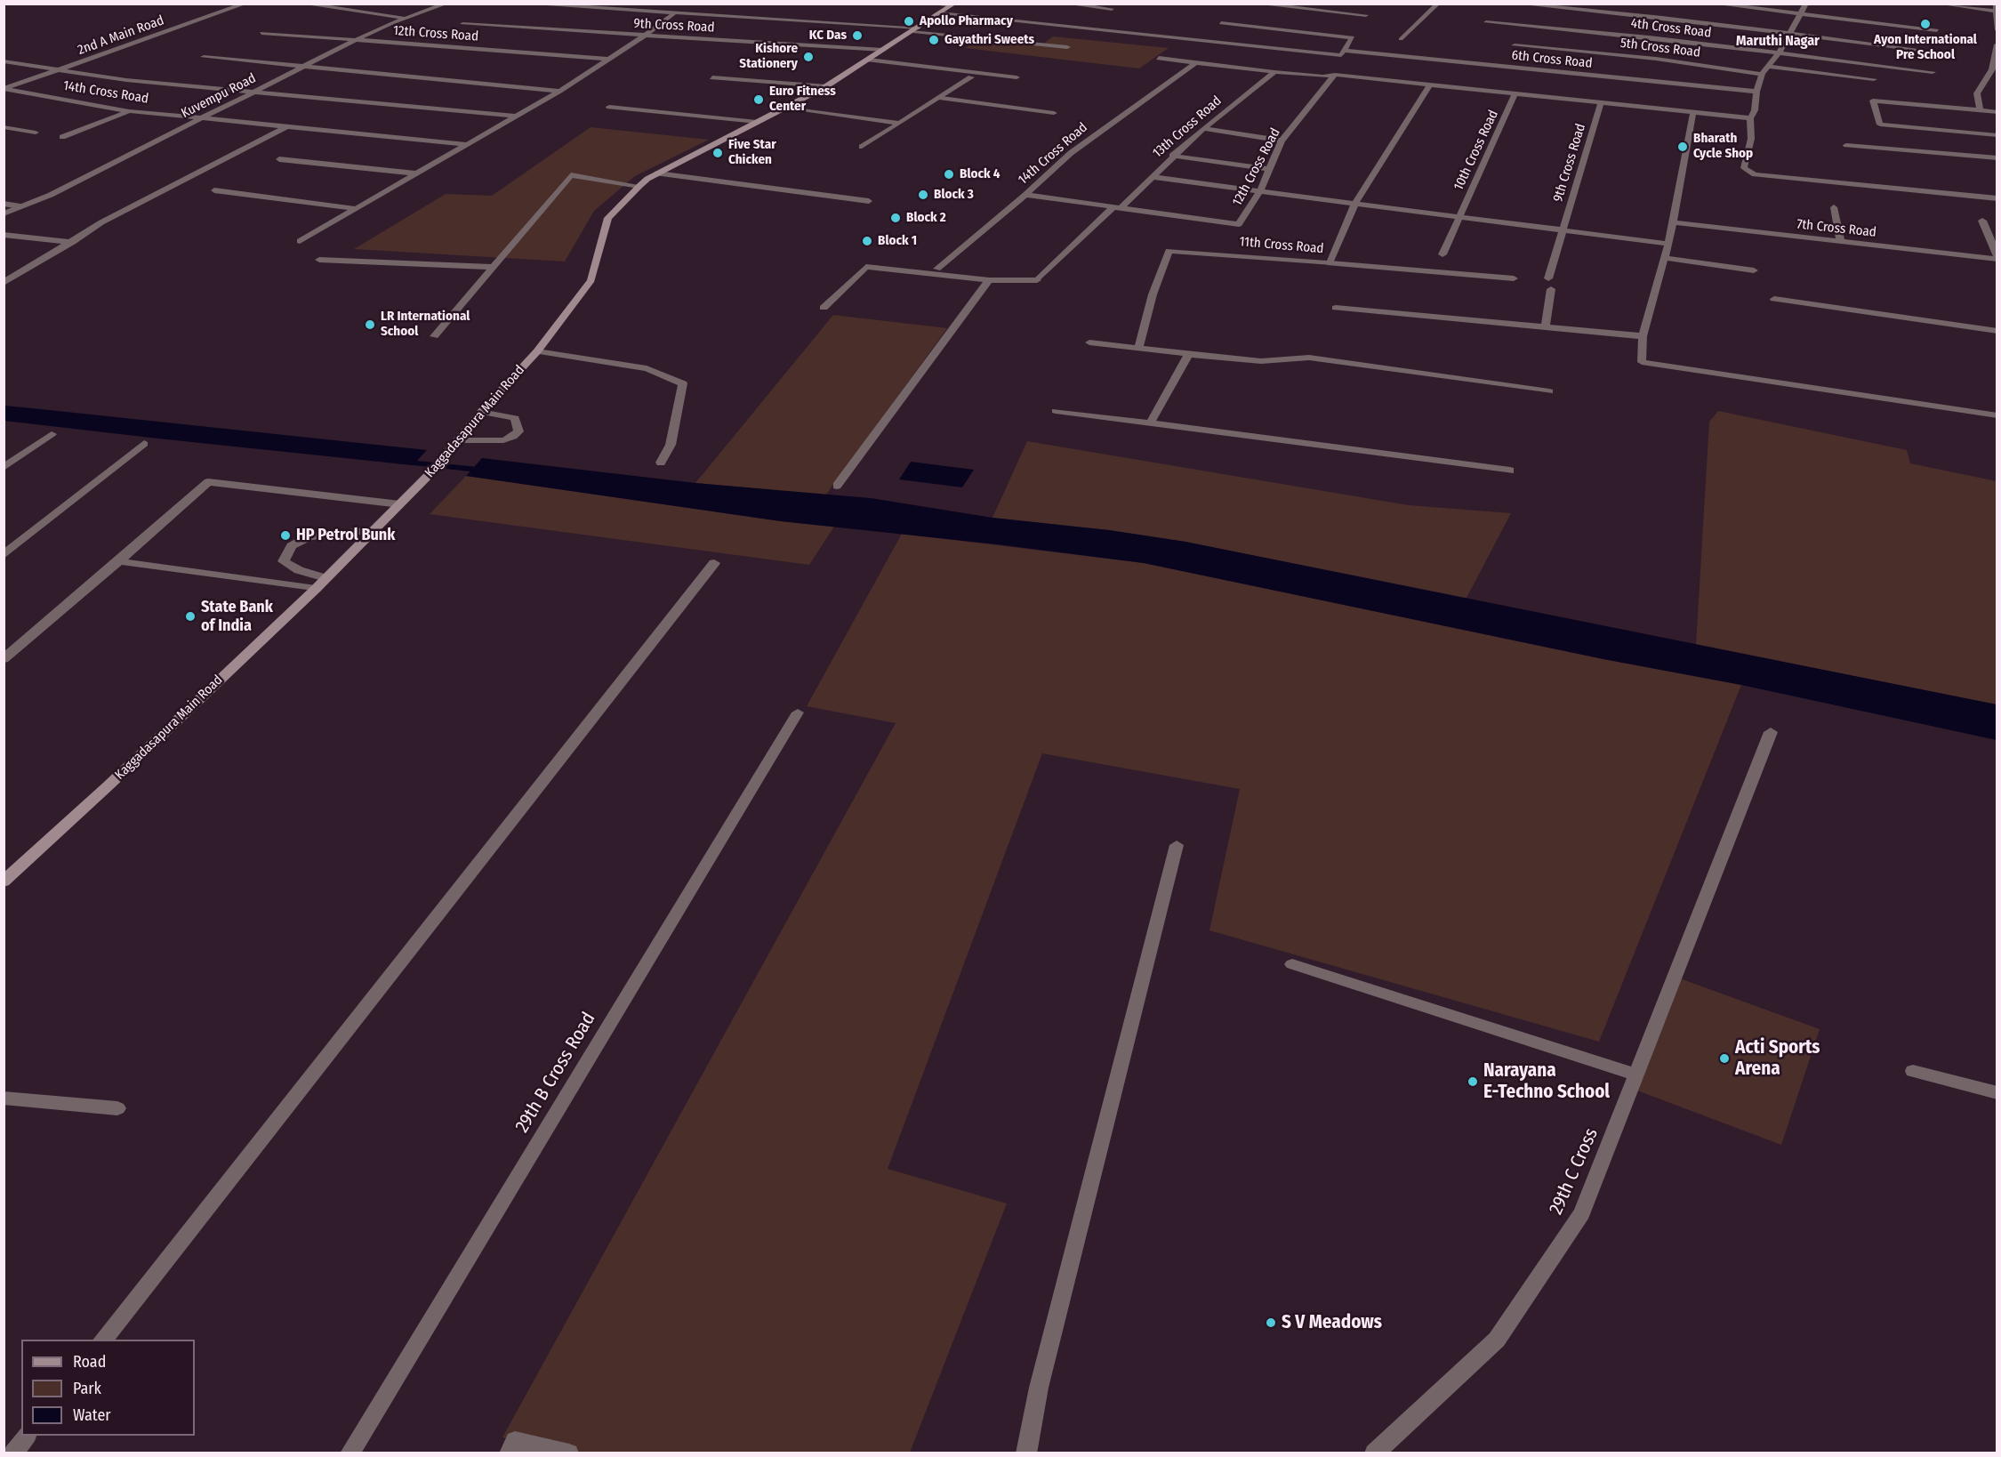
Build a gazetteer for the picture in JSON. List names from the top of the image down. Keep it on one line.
{"streets":{"main road":["Kaggadasapura Main Road"],"street":["9th Cross Road","4th Cross Road","12th Cross Road","2nd A Main Road","5th Cross Road","6th Cross Road","14th Cross Road","Kuvempu Road","13th Cross Road","10th Cross Road","7th Cross Road","11th Cross Road","29th B Cross Road","29th C Cross"]},"crossings":[["9th Cross Road","Kaggadasapura Main Road"],["4th Cross Road","5th Cross Road"],["12th Cross Road","Kuvempu Road"],["12th Cross Road","13th Cross Road"],["2nd A Main Road","14th Cross Road"],["6th Cross Road","Kaggadasapura Main Road"],["14th Cross Road","Kuvempu Road"]],"districts":["Maruthi Nagar"],"places":["Apollo Pharmacy","Ayon International Pre School","KC Das","Gayathri Sweets","Kishore Stationery","Euro Fitness Center","Bharath Cycle Shop","Five Star Chicken","Block 4","Block 3","Block 2","Block 1","LR International School","HP Petrol Bunk","State Bank of India","Acti Sports Arena","Narayana E-Techno School","S V Meadows"],"legend":["Road","Park","Water"]}
